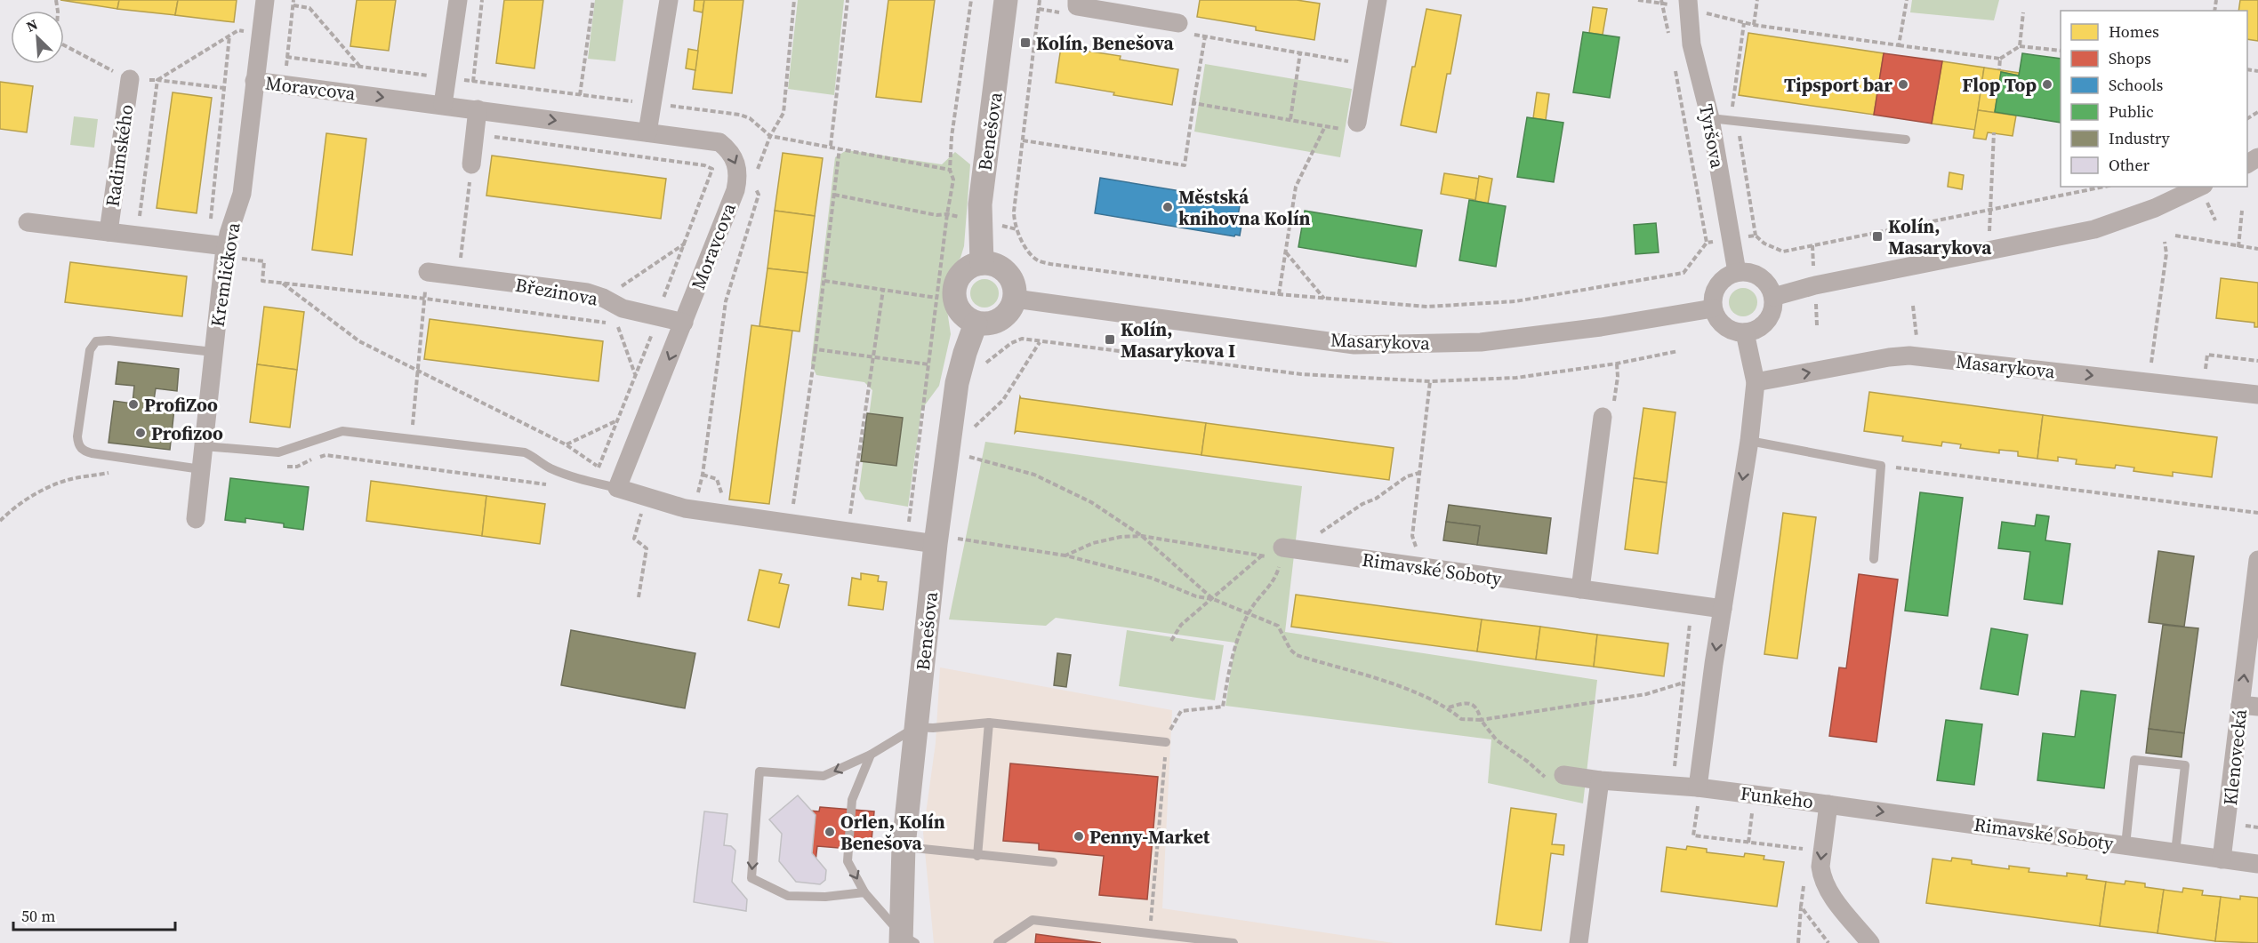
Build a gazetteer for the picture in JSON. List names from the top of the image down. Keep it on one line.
{"streets":{"street":["Moravcova","Benešova","Tyršova","Radimského","Kremličkova","Březinova","Masarykova","Rimavské Soboty","Klenovecká","Funkeho"]},"crossings":[["Moravcova","Kremličkova"],["Moravcova","Březinova"],["Benešova","Masarykova"],["Tyršova","Masarykova"],["Radimského","Kremličkova"],["Rimavské Soboty","Klenovecká"],["Rimavské Soboty","Funkeho"]],"one_way":["Klenovecká"],"places":{"transit":["Kolín, Benešova","Kolín, Masarykova","Kolín, Masarykova I"],"other":["Tipsport bar","Flop Top","Městská knihovna Kolín","ProfiZoo","Profizoo","Orlen, Kolín Benešova","Penny-Market"]},"legend":["Homes","Shops","Schools","Public","Industry","Other"],"scale_bar":"50 m","north":"top left"}
